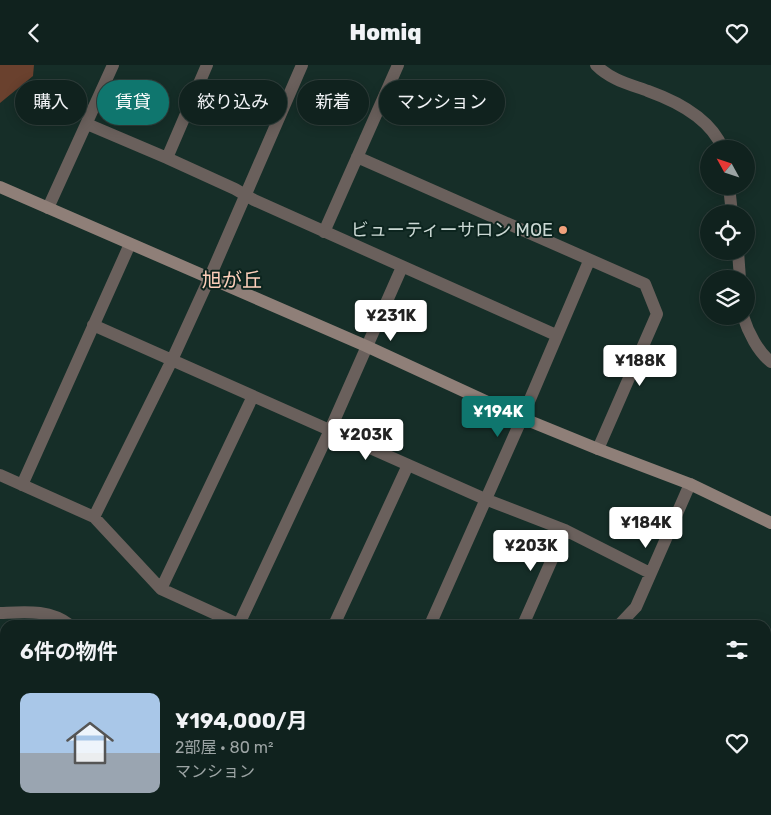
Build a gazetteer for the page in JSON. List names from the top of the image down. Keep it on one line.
{"districts":["旭が丘"],"places":["ビューティーサロン MOE"],"north":"top left","page":{"header":"Homiq","chip":["購入","賃貸","絞り込み","新着","マンション"],"price":["¥231K","¥188K","¥194K","¥203K","¥184K","¥203K"],"heading":"6件の物件","list":[{"name":"¥194,000/月","note":"2部屋 · 80 m² · マンション"}]}}
